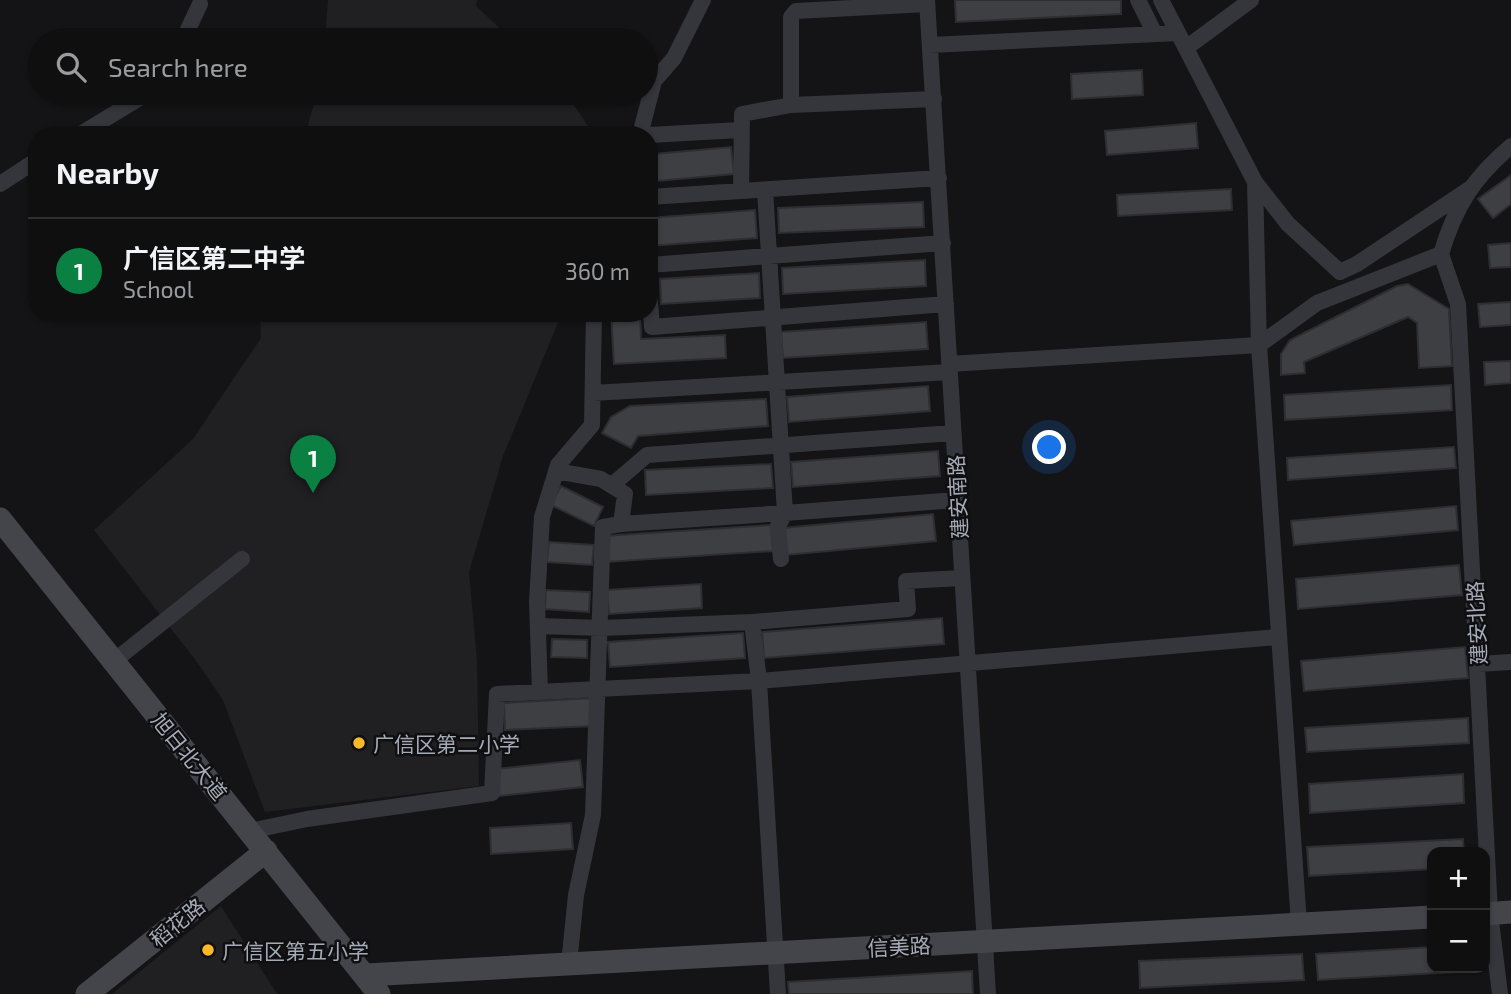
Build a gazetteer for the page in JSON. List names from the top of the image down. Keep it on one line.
{"streets":{"street":["建安南路","建安北路","旭日北大道","稻花路","信美路"]},"crossings":[["建安南路","信美路"],["旭日北大道","稻花路"],["旭日北大道","信美路"]],"places":["广信区第二小学","广信区第五小学"],"page":{"search":"Search here","heading":"Nearby","list":[{"mark":"1","name":"广信区第二中学","note":"School","value":"360 m"}],"pins":"1","map_buttons":["+","−"]}}
